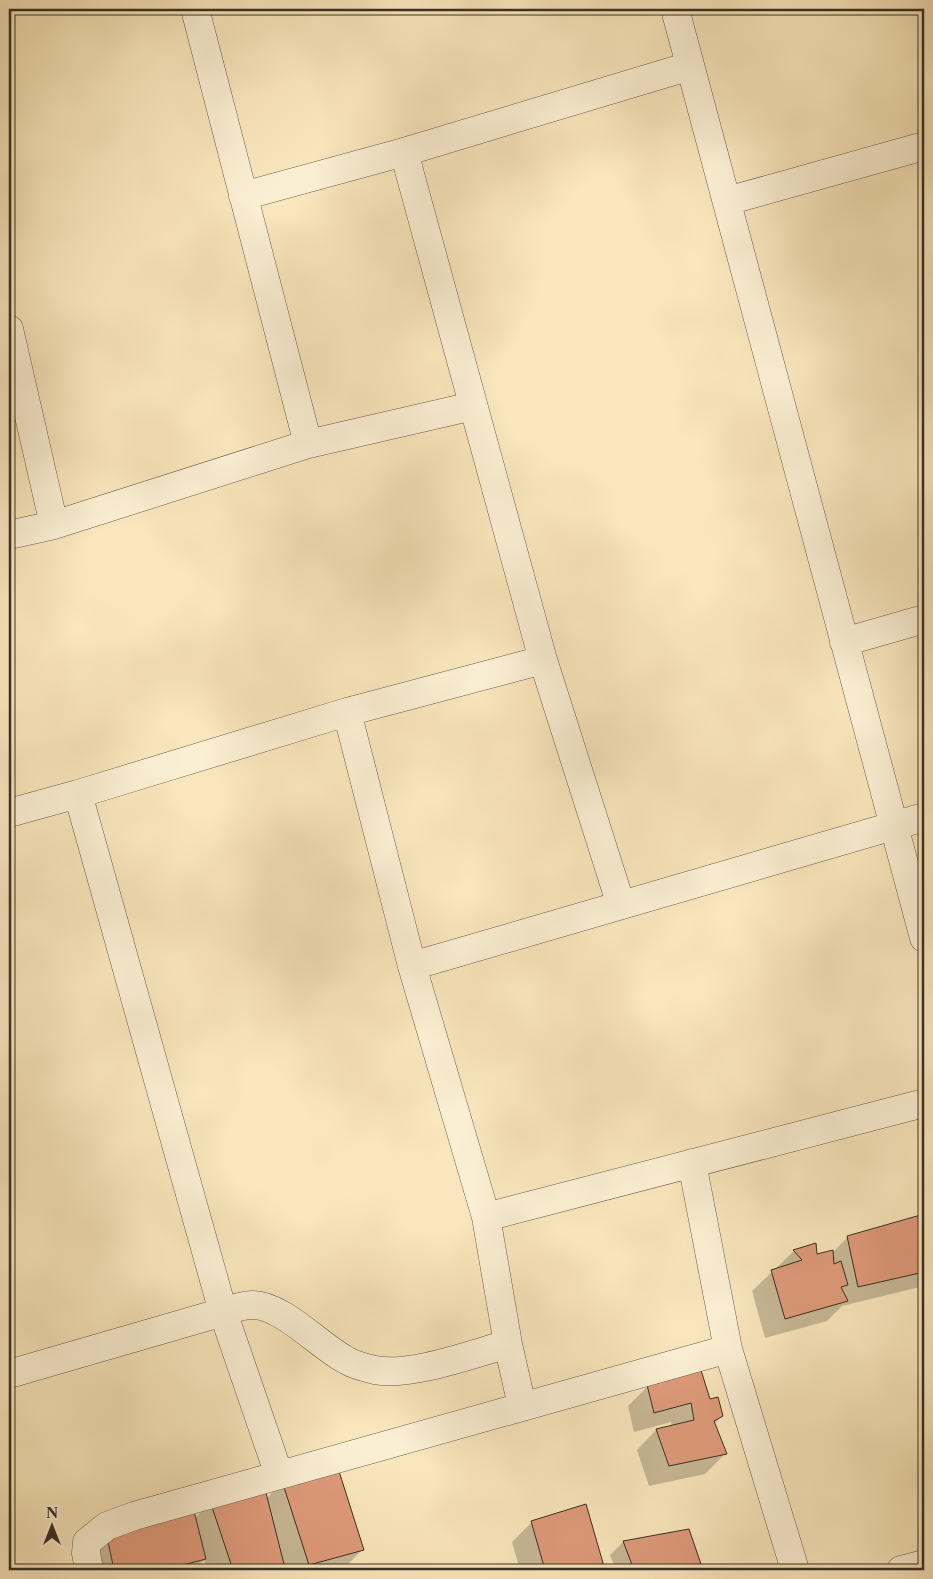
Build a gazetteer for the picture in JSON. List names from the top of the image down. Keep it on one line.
{"north":"top"}
